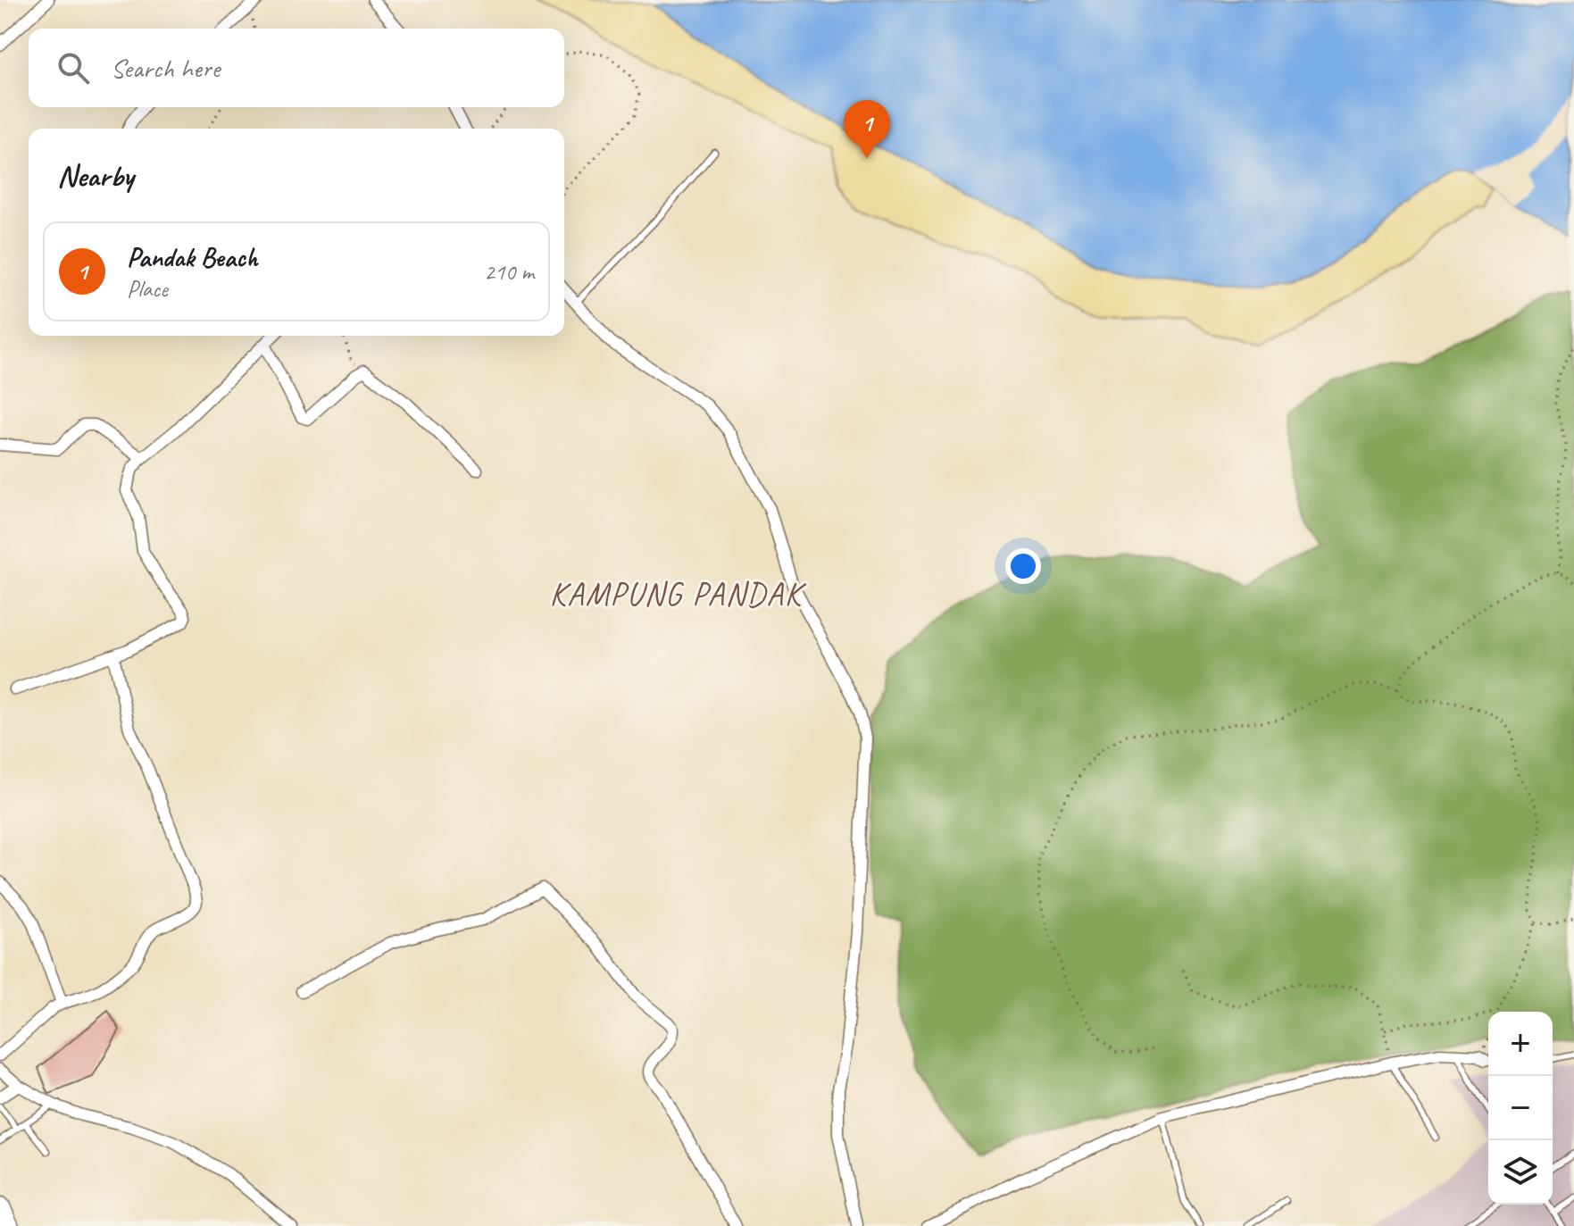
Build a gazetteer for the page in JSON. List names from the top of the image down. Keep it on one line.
{"districts":["KAMPUNG PANDAK"],"page":{"search":"Search here","pins":"1","heading":"Nearby","list":[{"mark":"1","name":"Pandak Beach","note":"Place","value":"210 m"}],"map_buttons":["+","−"]}}
